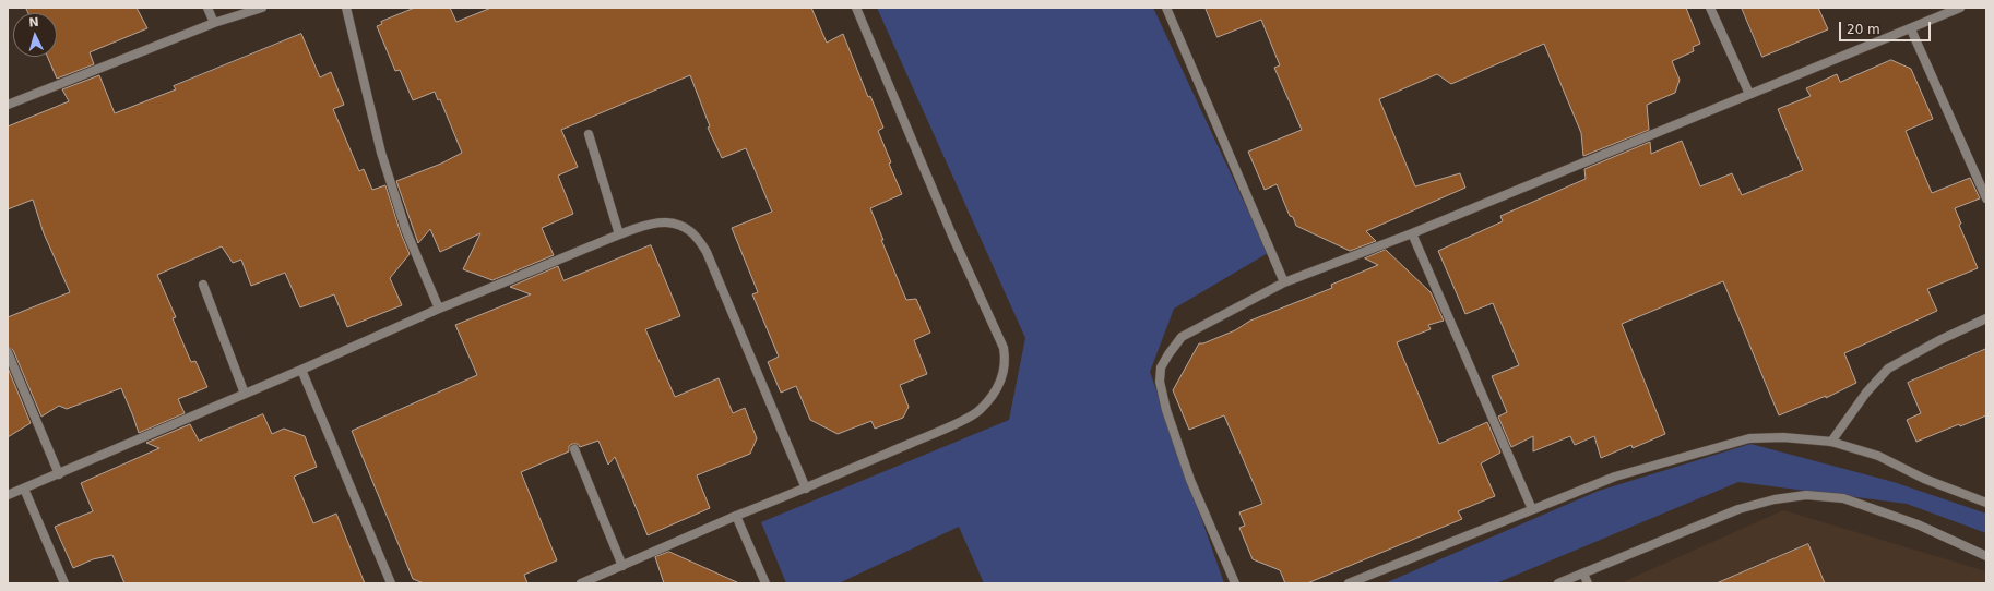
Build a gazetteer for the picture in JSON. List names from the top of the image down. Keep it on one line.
{"scale_bar":"20 m","north":"top"}
